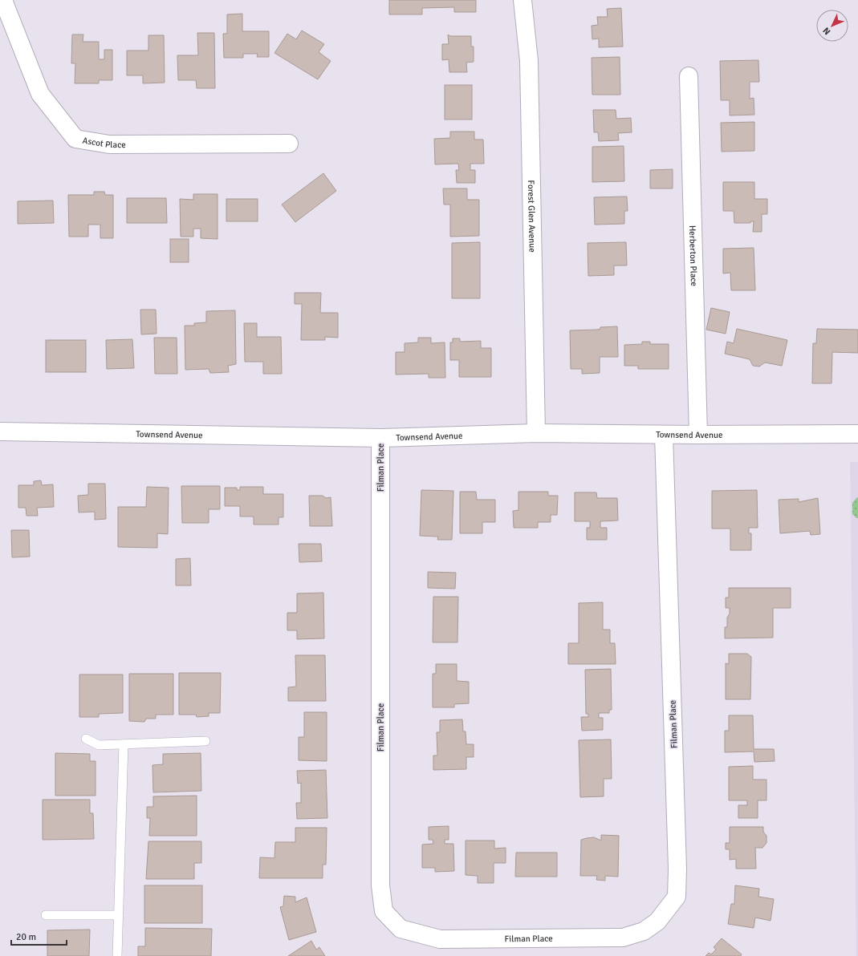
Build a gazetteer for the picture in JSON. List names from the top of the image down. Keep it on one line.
{"streets":{"street":["Ascot Place","Forest Glen Avenue","Herberton Place","Townsend Avenue","Filman Place"]},"crossings":[["Forest Glen Avenue","Townsend Avenue"],["Herberton Place","Townsend Avenue"],["Townsend Avenue","Filman Place"]],"scale_bar":"20 m","north":"bottom left"}
